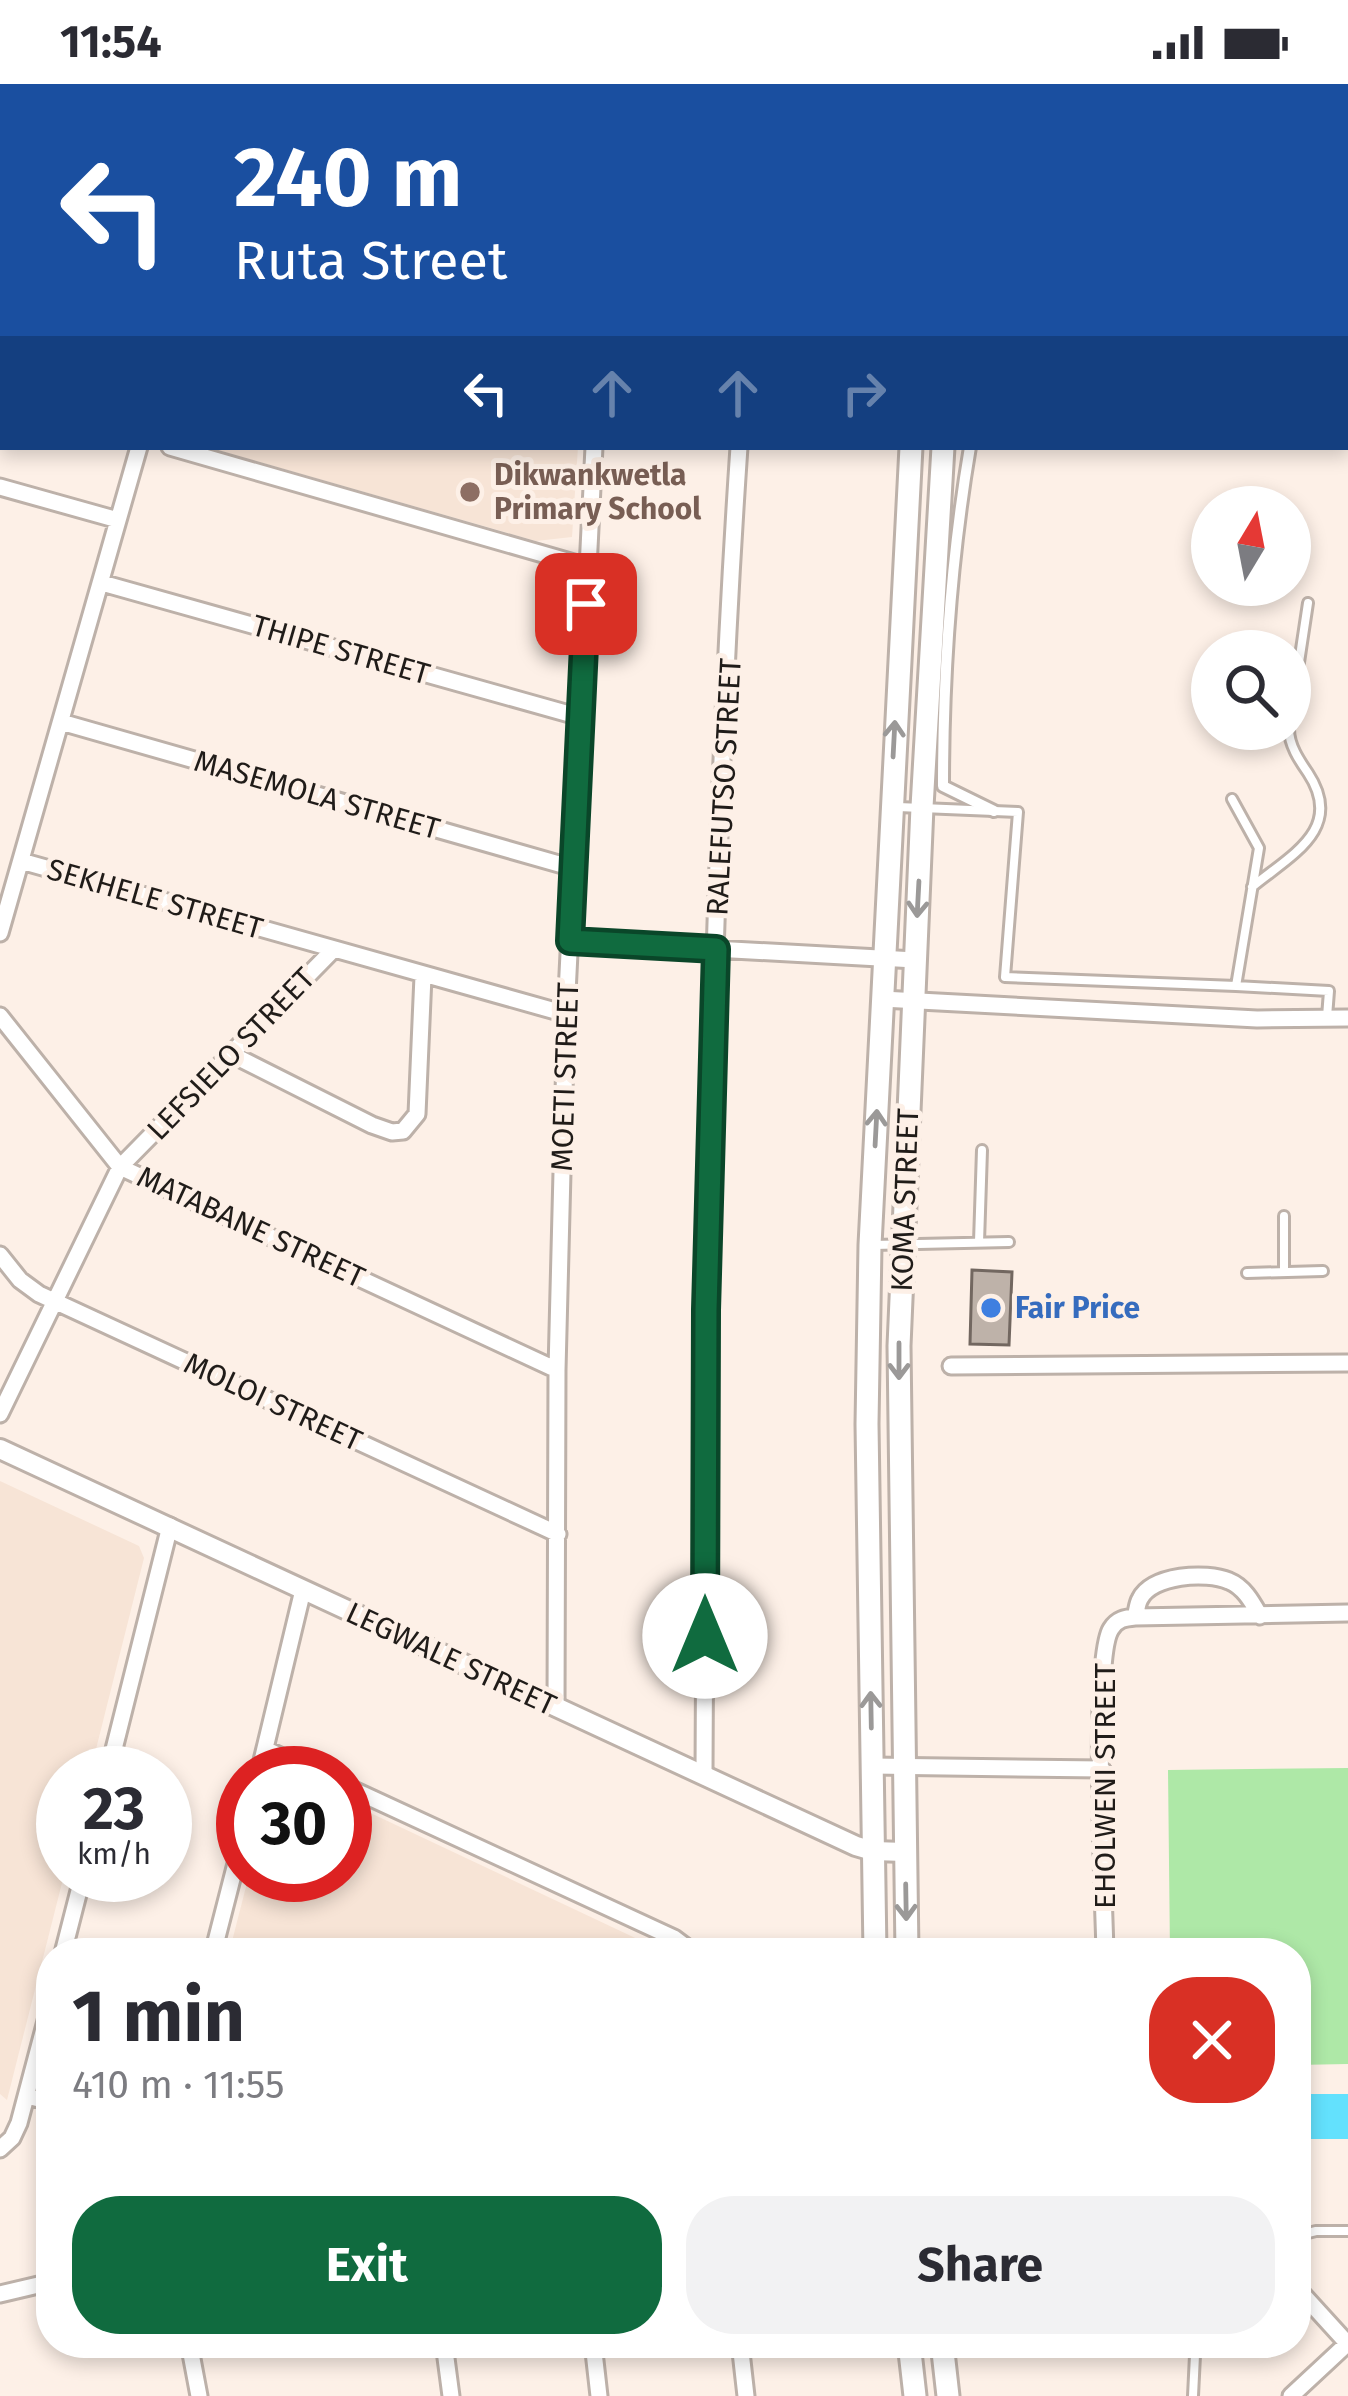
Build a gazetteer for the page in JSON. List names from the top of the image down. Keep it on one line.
{"streets":{"main road":["KOMA STREET"],"street":["THIPE STREET","RALEFUTSO STREET","MASEMOLA STREET","SEKHELE STREET","LEFSIELO STREET","MOETI STREET","MATABANE STREET","MOLOI STREET","LEGWALE STREET","EHOLWENI STREET"]},"crossings":[["THIPE STREET","MOETI STREET"],["RALEFUTSO STREET","LEGWALE STREET"],["MASEMOLA STREET","MOETI STREET"],["SEKHELE STREET","LEFSIELO STREET"],["SEKHELE STREET","MOETI STREET"],["LEFSIELO STREET","MATABANE STREET"],["LEFSIELO STREET","MOLOI STREET"],["MOETI STREET","MATABANE STREET"],["MOETI STREET","MOLOI STREET"],["MOETI STREET","LEGWALE STREET"],["KOMA STREET","LEGWALE STREET"]],"places":["Dikwankwetla Primary School","Fair Price"],"north":"top","page":{"status":"11:54","turn":["240 m","Ruta Street"],"speed":"23 km/h","limit":"30","heading":["1 min","410 m · 11:55"],"buttons":["Exit","Share"]}}
